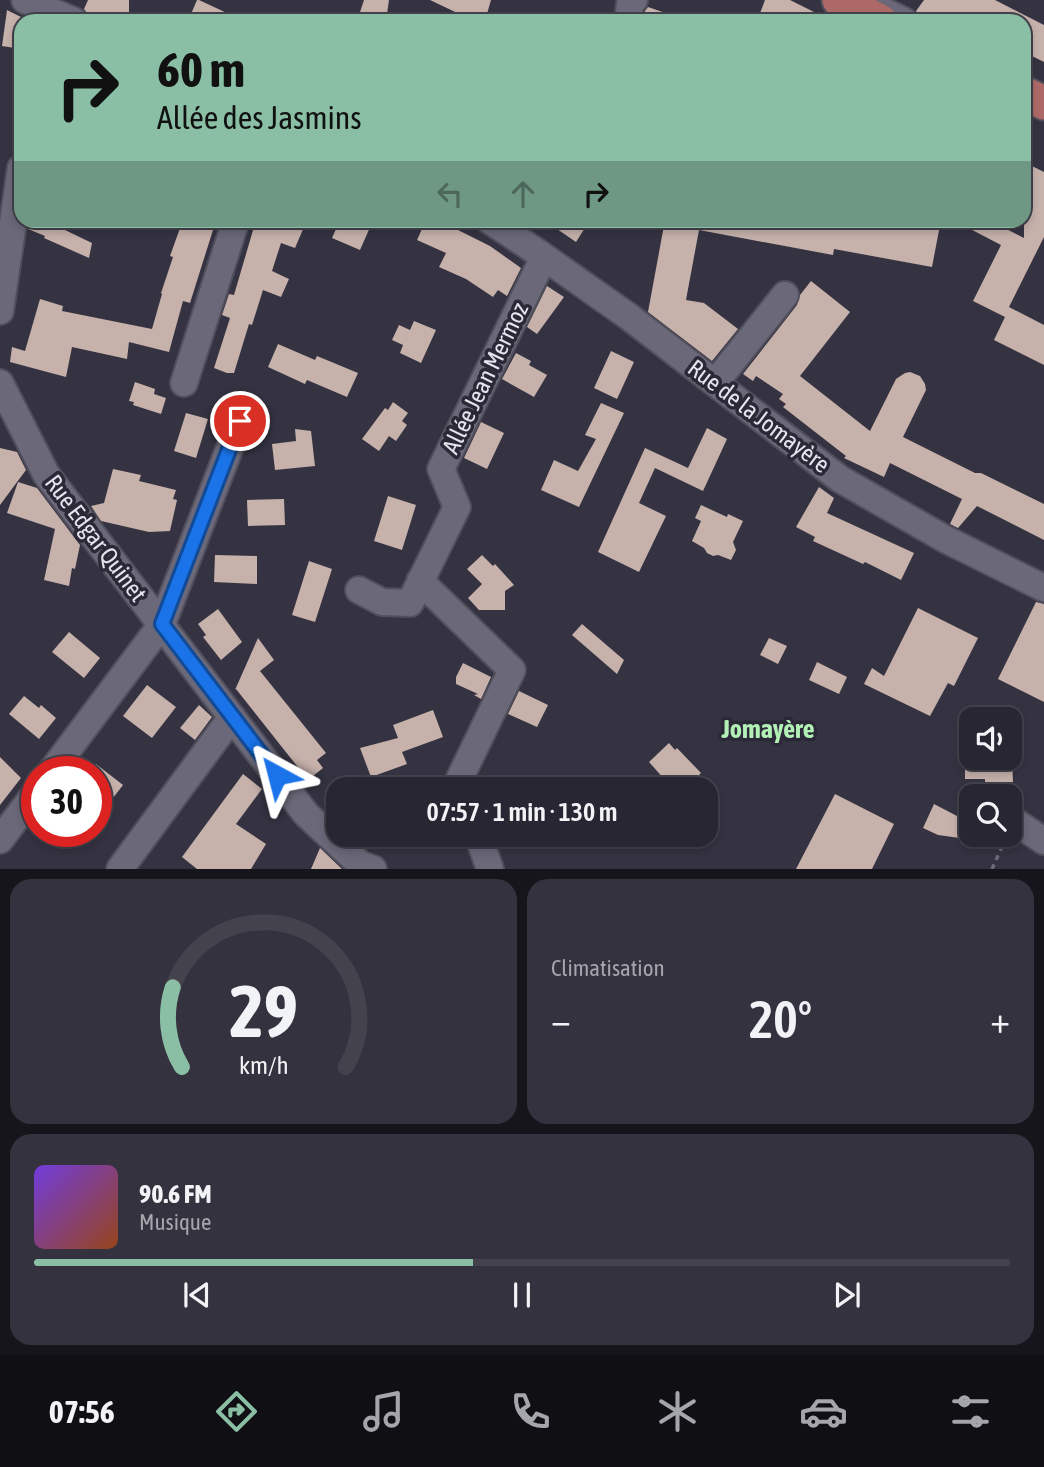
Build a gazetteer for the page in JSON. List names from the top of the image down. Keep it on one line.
{"streets":{"street":["Allée Jean Mermoz","Rue de la Jomayère","Rue Edgar Quinet"]},"crossings":[["Allée Jean Mermoz","Rue de la Jomayère"]],"districts":["Jomayère"],"page":{"turn":["60 m","Allée des Jasmins"],"limit":"30","trip":"07:57 · 1 min · 130 m","tile":"Climatisation","heat":["−","20°","+"],"song":["90.6 FM","Musique"],"tabs":"07:56","gauge":["29","km/h"]}}
